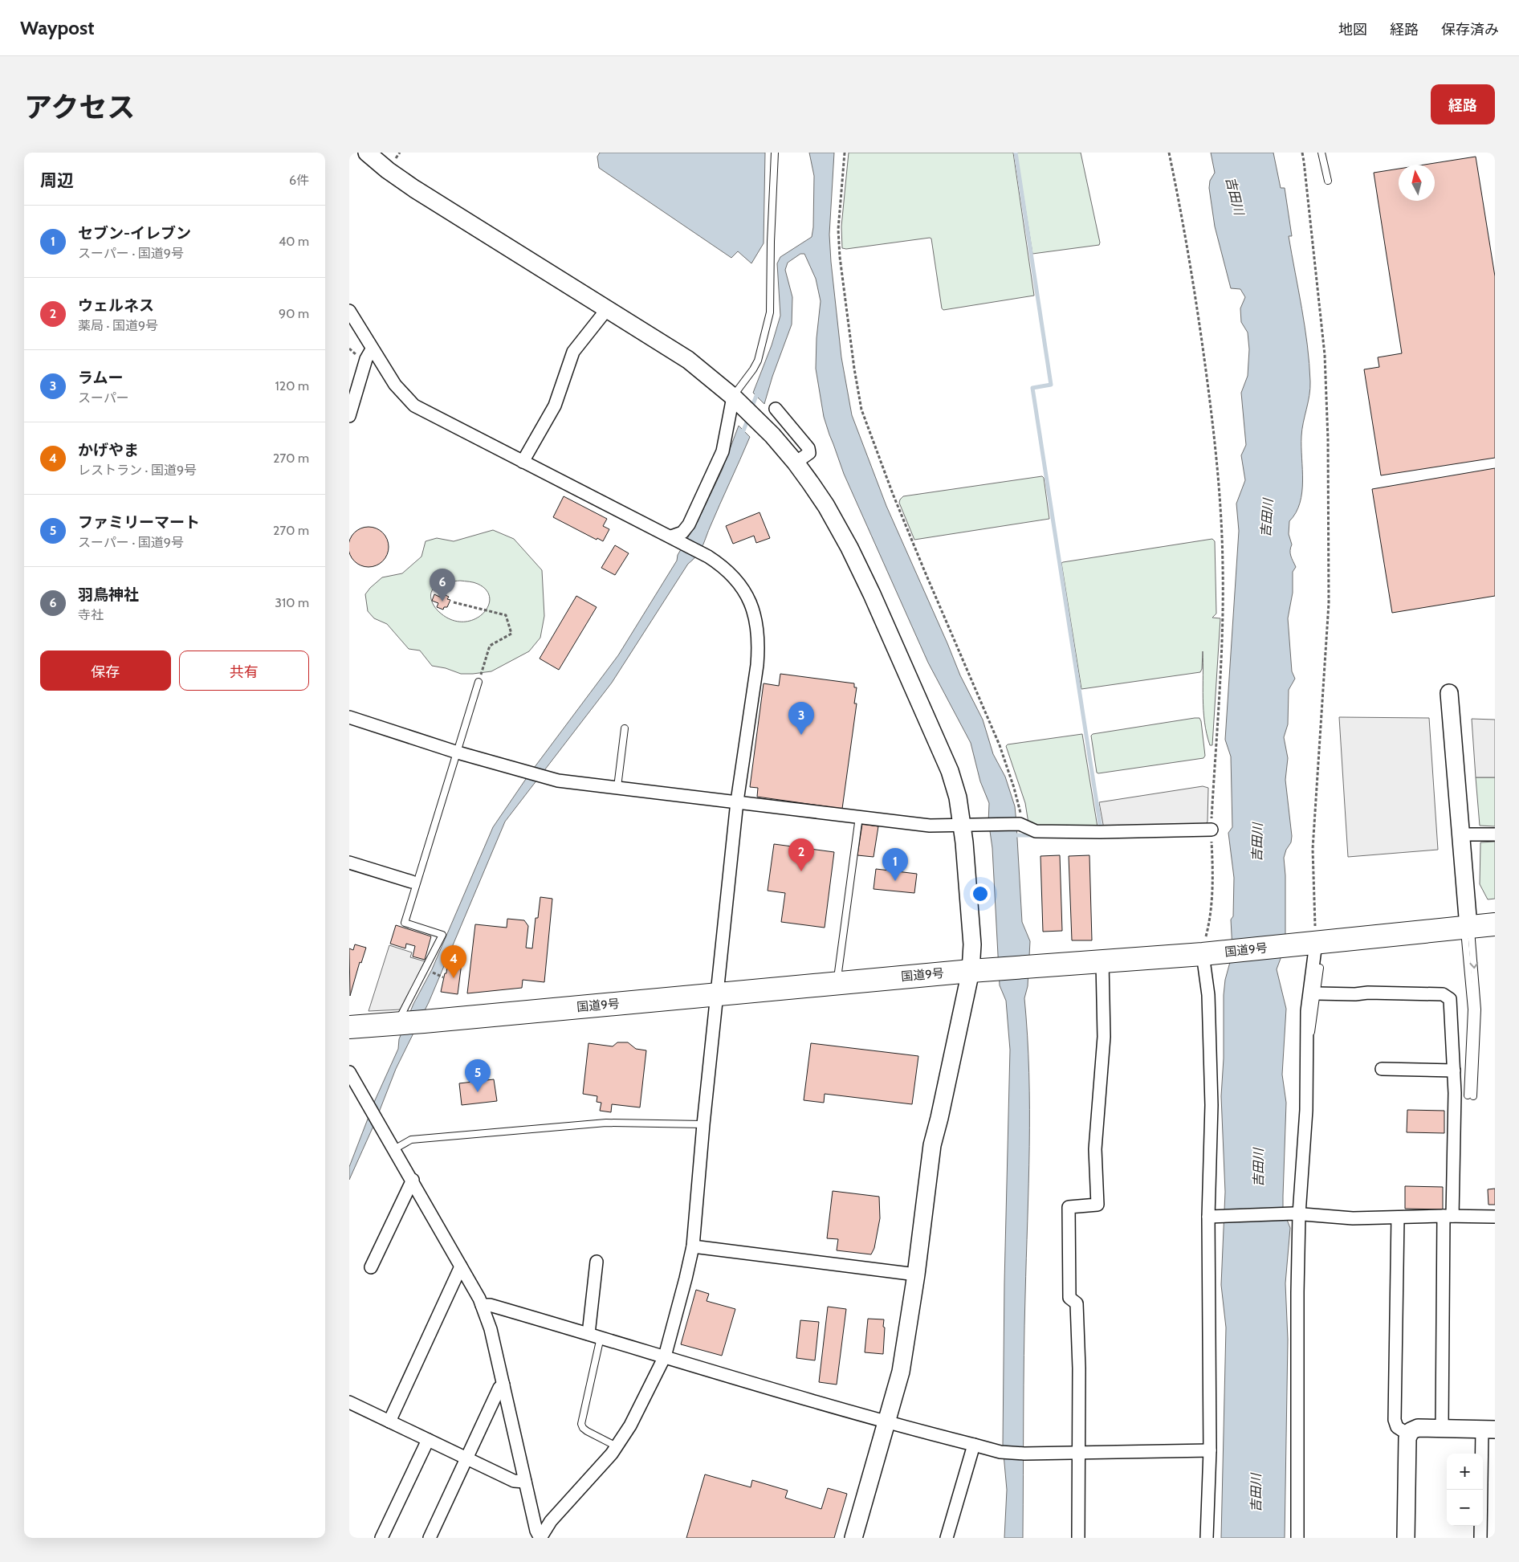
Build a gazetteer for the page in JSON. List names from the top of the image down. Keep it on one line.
{"streets":{"highway":["国道9号"]},"water":["吉田川"],"north":"top","page":{"header":"Waypost","nav":["地図","経路","保存済み"],"title":"アクセス","buttons":["経路",["保存","共有"]],"heading":["周辺","6件"],"list":[{"mark":"1","name":"セブン-イレブン","note":"スーパー · 国道9号","value":"40 m"},{"mark":"2","name":"ウェルネス","note":"薬局 · 国道9号","value":"90 m"},{"mark":"3","name":"ラムー","note":"スーパー","value":"120 m"},{"mark":"4","name":"かげやま","note":"レストラン · 国道9号","value":"270 m"},{"mark":"5","name":"ファミリーマート","note":"スーパー · 国道9号","value":"270 m"},{"mark":"6","name":"羽鳥神社","note":"寺社","value":"310 m"}],"pins":["6","3","2","1","4","5"],"map_buttons":["+","−"]}}
